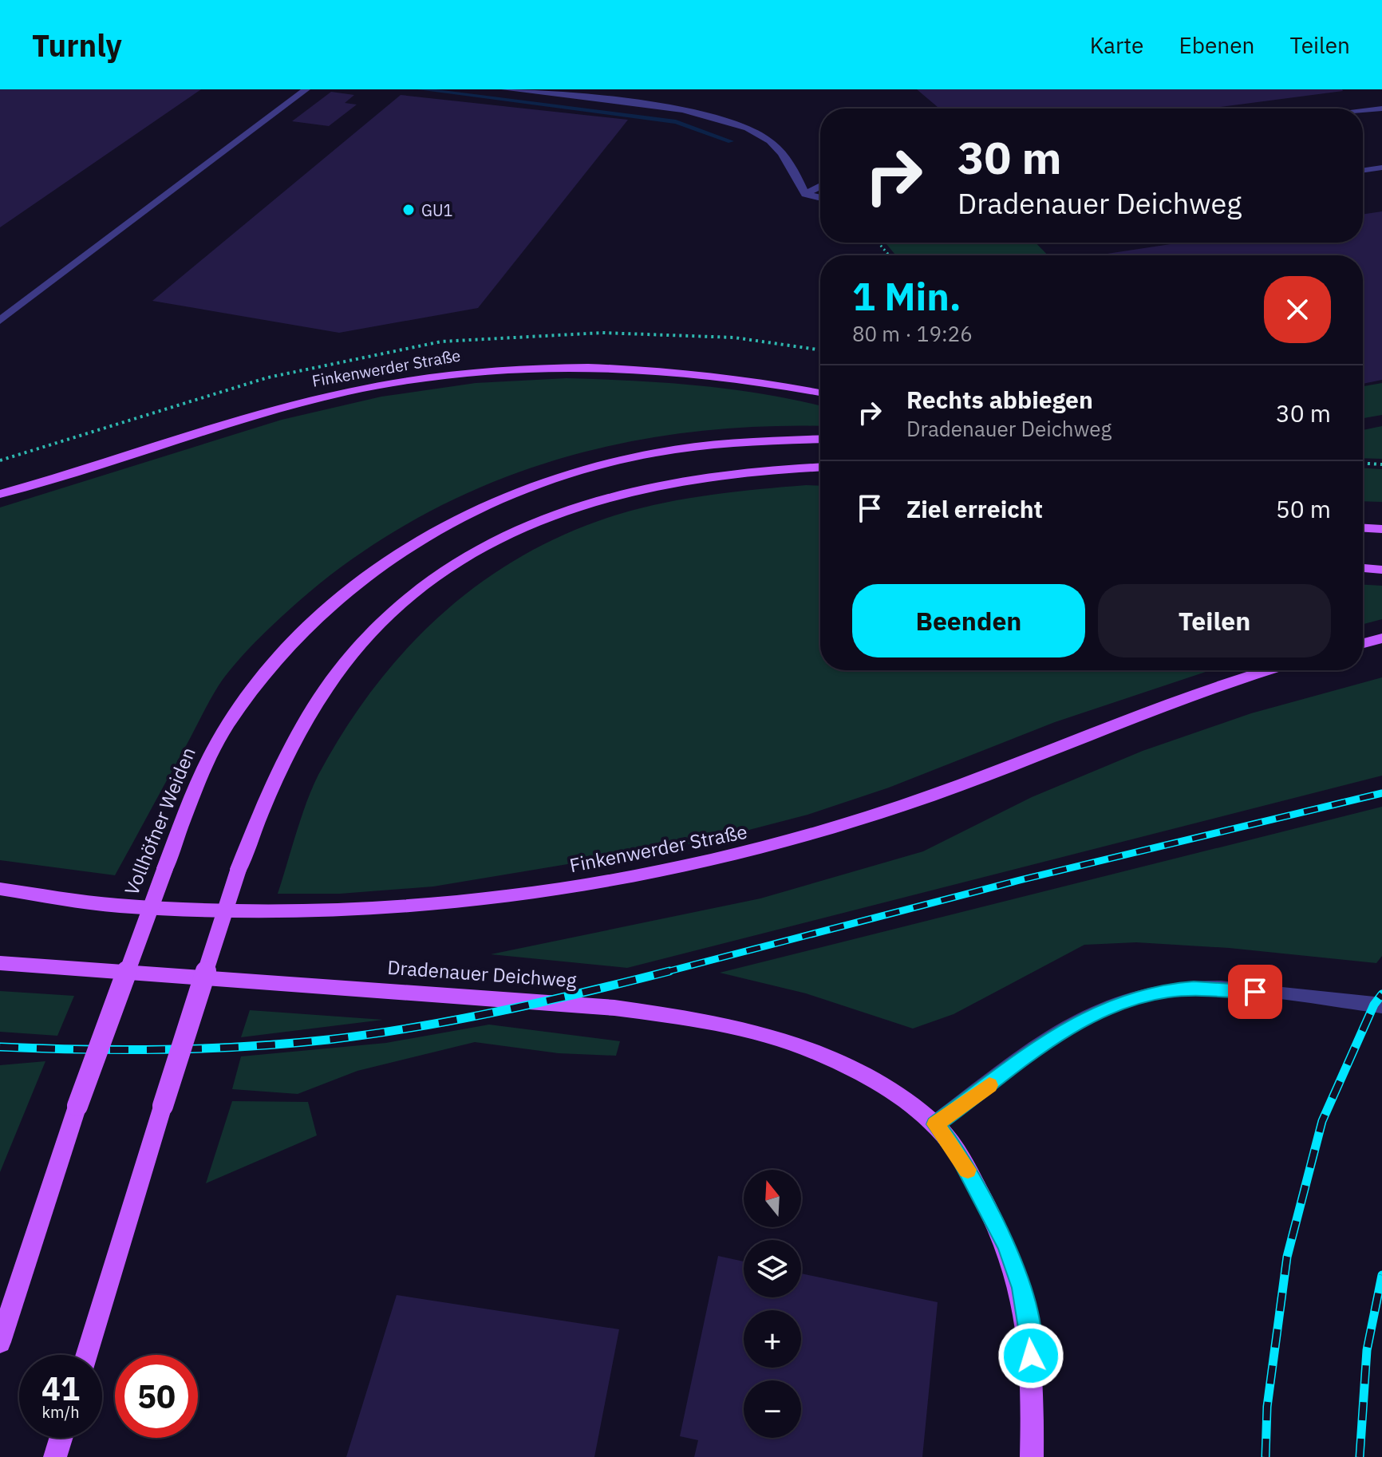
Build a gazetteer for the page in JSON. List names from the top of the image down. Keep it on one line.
{"streets":{"main road":["Finkenwerder Straße","Vollhöfner Weiden","Dradenauer Deichweg"]},"places":["GU1"],"north":"top","page":{"header":"Turnly","nav":["Karte","Ebenen","Teilen"],"turn":["30 m","Dradenauer Deichweg"],"heading":["1 Min.","80 m · 19:26"],"list":[{"name":"Rechts abbiegen","note":"Dradenauer Deichweg","value":"30 m"},{"name":"Ziel erreicht","value":"50 m"}],"buttons":["Beenden","Teilen"],"map_buttons":["+","−"],"speed":"41 km/h","limit":"50"}}
